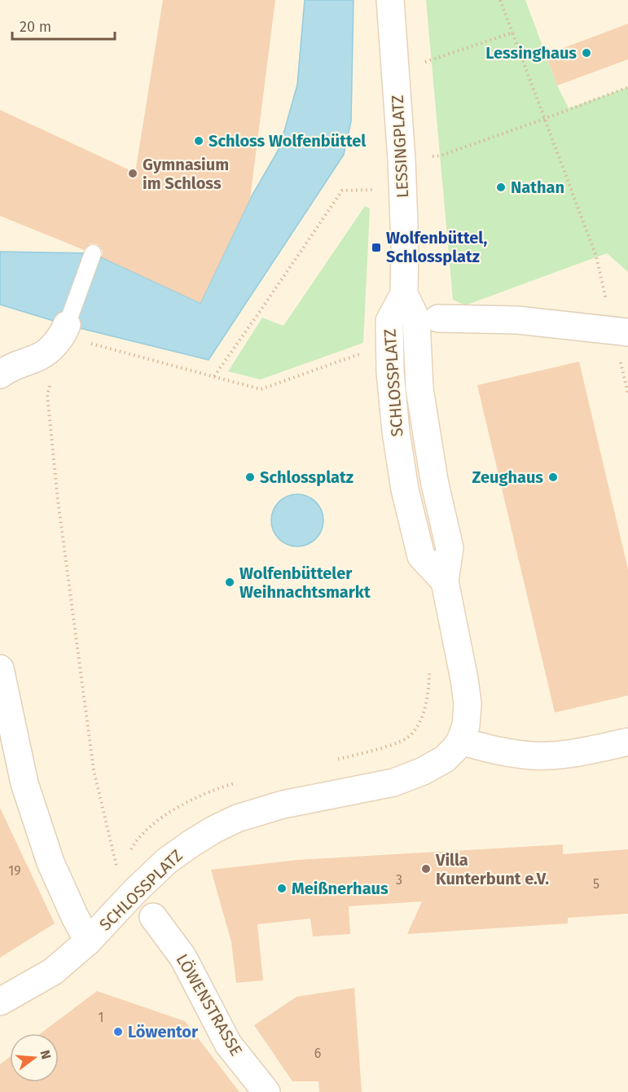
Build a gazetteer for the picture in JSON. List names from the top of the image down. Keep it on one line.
{"streets":{"street":["LESSINGPLATZ","SCHLOSSPLATZ","LÖWENSTRASSE"]},"crossings":[["LESSINGPLATZ","SCHLOSSPLATZ"]],"places":{"other":["Lessinghaus","Schloss Wolfenbüttel","Gymnasium im Schloss","Nathan","Schlossplatz","Zeughaus","Wolfenbütteler Weihnachtsmarkt","Villa Kunterbunt e.V.","Meißnerhaus","Löwentor"],"transit":["Wolfenbüttel, Schlossplatz"]},"house_numbers":["19","3","5","1","6"],"scale_bar":"20 m","north":"right"}
